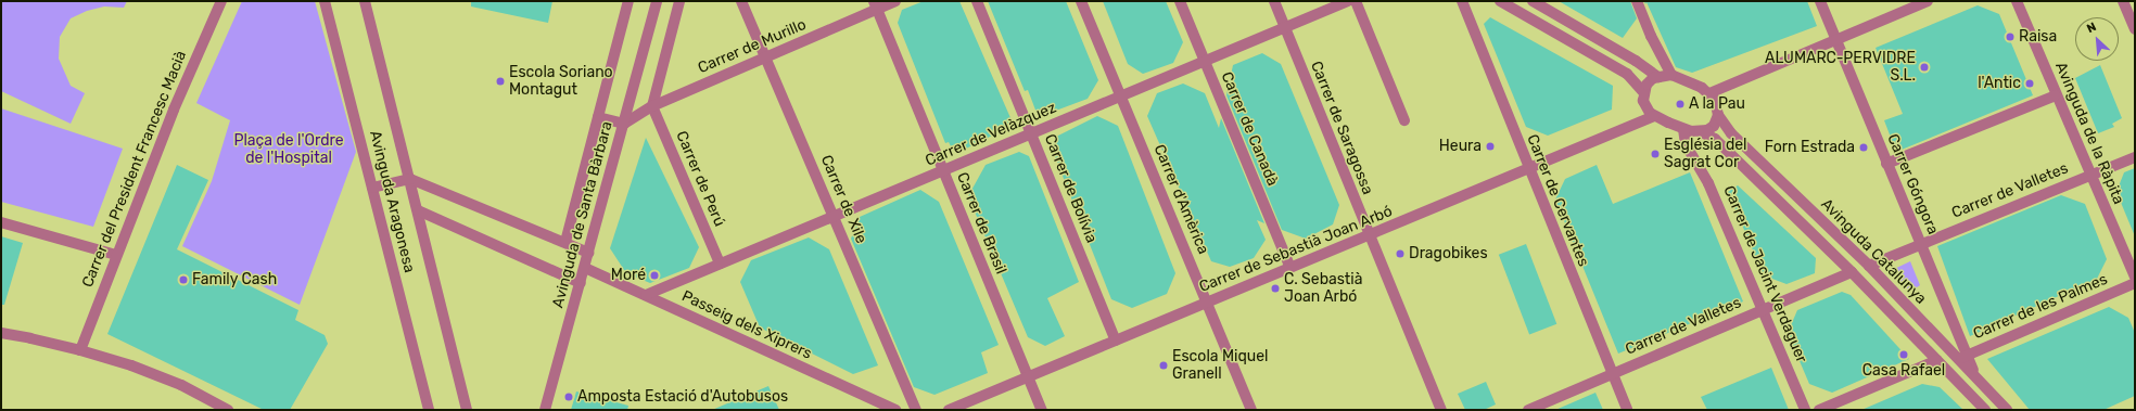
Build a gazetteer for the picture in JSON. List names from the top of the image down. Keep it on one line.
{"streets":{"street":["Carrer de Murillo","Carrer de Saragossa","Carrer de Canadà","Avinguda de la Ràpita","Carrer de Velàzquez","Carrer del President Francesc Macià","Carrer de Perú","Carrer Góngora","Carrer de Bolívia","Carrer de Valletes","Carrer de Xile","Carrer d'Amèrica","Carrer de Cervantes","Avinguda Aragonesa","Avinguda de Santa Bàrbara","Carrer de Brasil","Carrer de Sebastià Joan Arbó","Avinguda Catalunya","Carrer de Jacint Verdaguer","Carrer de les Palmes","Passeig dels Xiprers"]},"crossings":[["Carrer de Murillo","Carrer de Perú"],["Carrer de Murillo","Carrer de Xile"],["Carrer de Murillo","Avinguda de Santa Bàrbara"],["Carrer de Murillo","Carrer de Brasil"],["Carrer de Saragossa","Carrer de Velàzquez"],["Carrer de Saragossa","Carrer de Sebastià Joan Arbó"],["Carrer de Canadà","Carrer de Velàzquez"],["Carrer de Canadà","Carrer de Sebastià Joan Arbó"],["Avinguda de la Ràpita","Carrer de Valletes"],["Carrer de Velàzquez","Carrer de Perú"],["Carrer de Velàzquez","Carrer de Bolívia"],["Carrer de Velàzquez","Carrer de Xile"],["Carrer de Velàzquez","Carrer d'Amèrica"],["Carrer de Velàzquez","Carrer de Brasil"],["Carrer de Velàzquez","Passeig dels Xiprers"],["Carrer Góngora","Carrer de Valletes"],["Carrer Góngora","Avinguda Catalunya"],["Carrer Góngora","Carrer de les Palmes"],["Carrer de Bolívia","Carrer de Sebastià Joan Arbó"],["Carrer de Valletes","Carrer de Cervantes"],["Carrer de Valletes","Avinguda Catalunya"],["Carrer de Valletes","Carrer de Jacint Verdaguer"],["Carrer d'Amèrica","Carrer de Sebastià Joan Arbó"],["Carrer de Cervantes","Carrer de Sebastià Joan Arbó"],["Avinguda de Santa Bàrbara","Passeig dels Xiprers"],["Carrer de Brasil","Carrer de Sebastià Joan Arbó"],["Carrer de Sebastià Joan Arbó","Avinguda Catalunya"],["Carrer de Sebastià Joan Arbó","Carrer de Jacint Verdaguer"],["Avinguda Catalunya","Carrer de Jacint Verdaguer"],["Avinguda Catalunya","Carrer de les Palmes"]],"parks":["Plaça de l'Ordre de l'Hospital"],"places":["Raisa","ALUMARC-PERVIDRE S.L.","Escola Soriano Montagut","l'Antic","A la Pau","Heura","Forn Estrada","Església del Sagrat Cor","Dragobikes","Moré","Family Cash","C. Sebastià Joan Arbó","Casa Rafael","Escola Miquel Granell","Amposta Estació d'Autobusos"],"north":"top left"}
